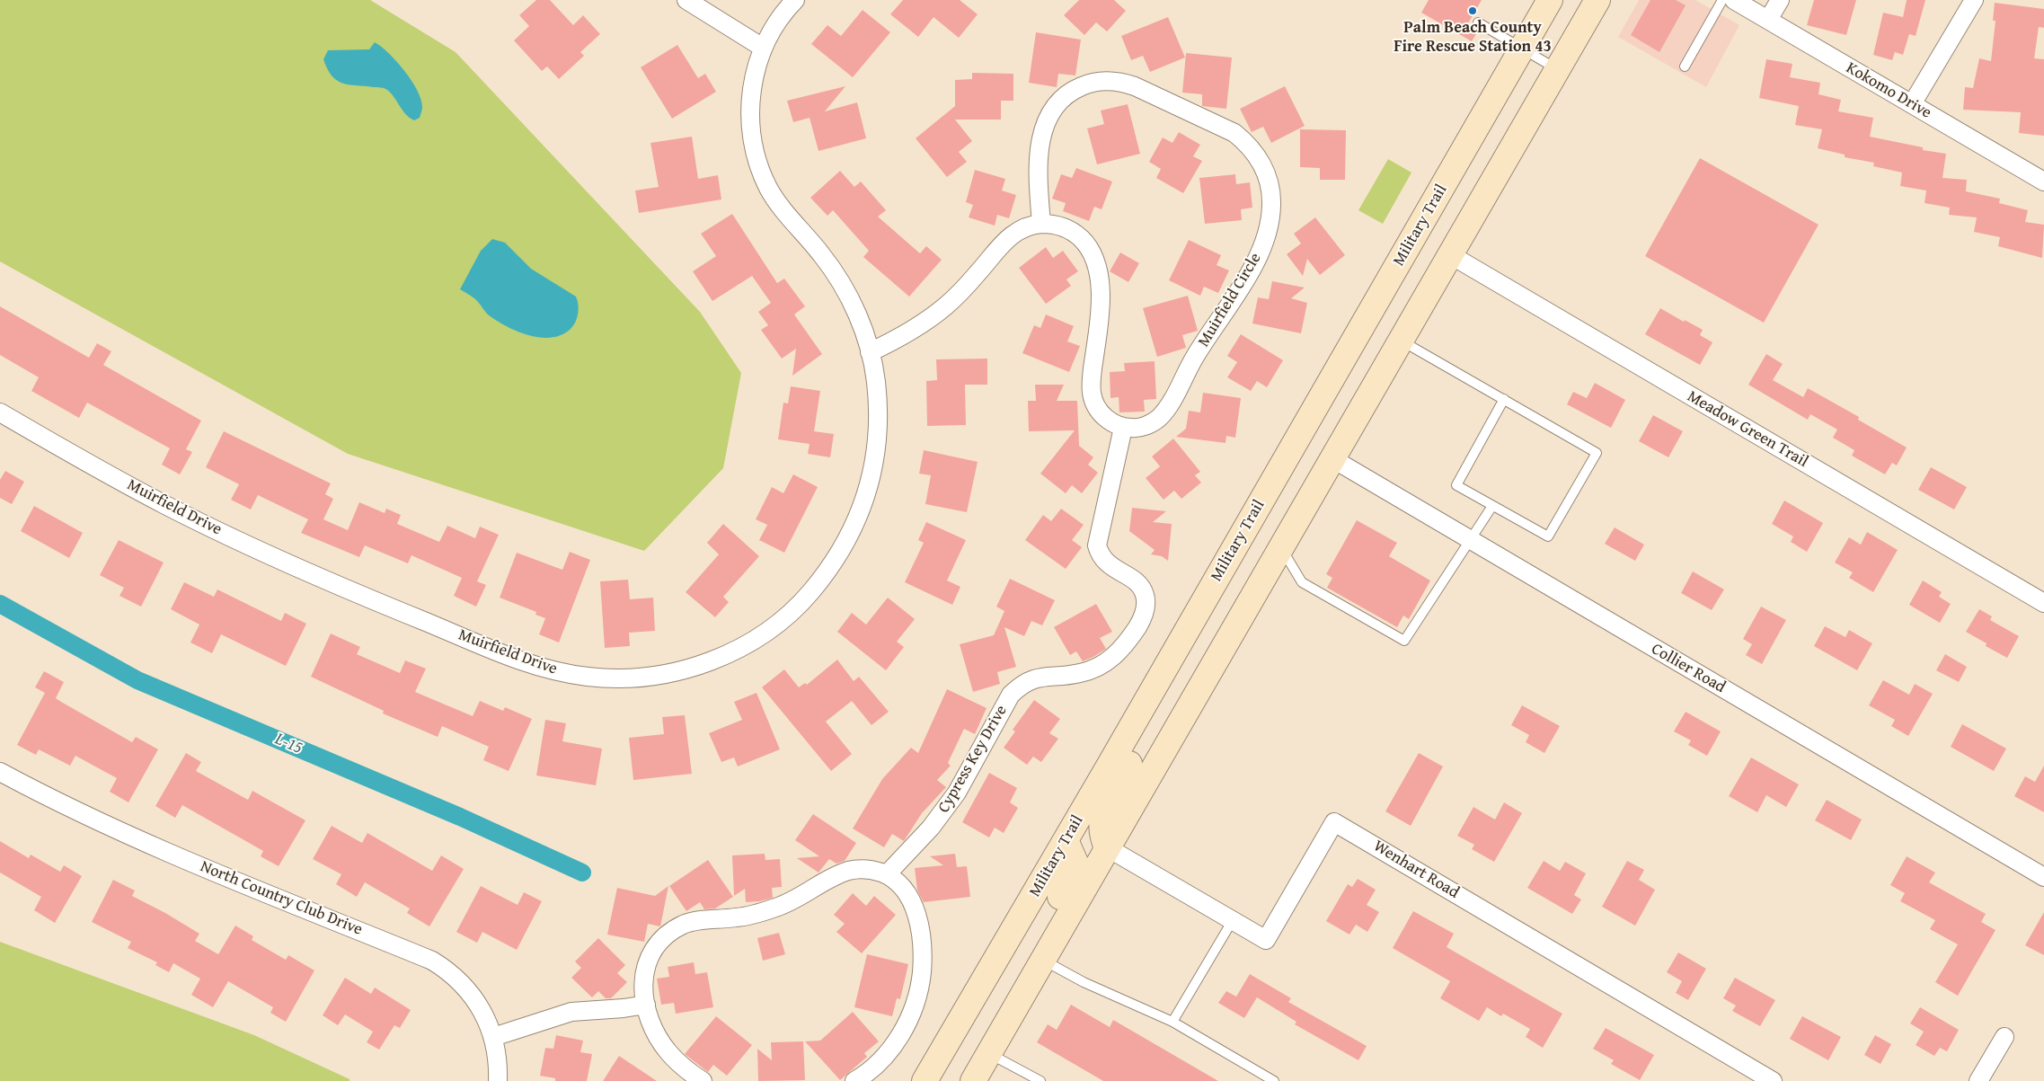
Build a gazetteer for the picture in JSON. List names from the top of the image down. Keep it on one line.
{"streets":{"main road":["Military Trail"],"street":["Kokomo Drive","Muirfield Circle","Meadow Green Trail","Muirfield Drive","Collier Road","Cypress Key Drive","Wenhart Road","North Country Club Drive"]},"crossings":[["Muirfield Circle","Cypress Key Drive"]],"water":["L-15"],"places":["Palm Beach County Fire Rescue Station 43"]}
